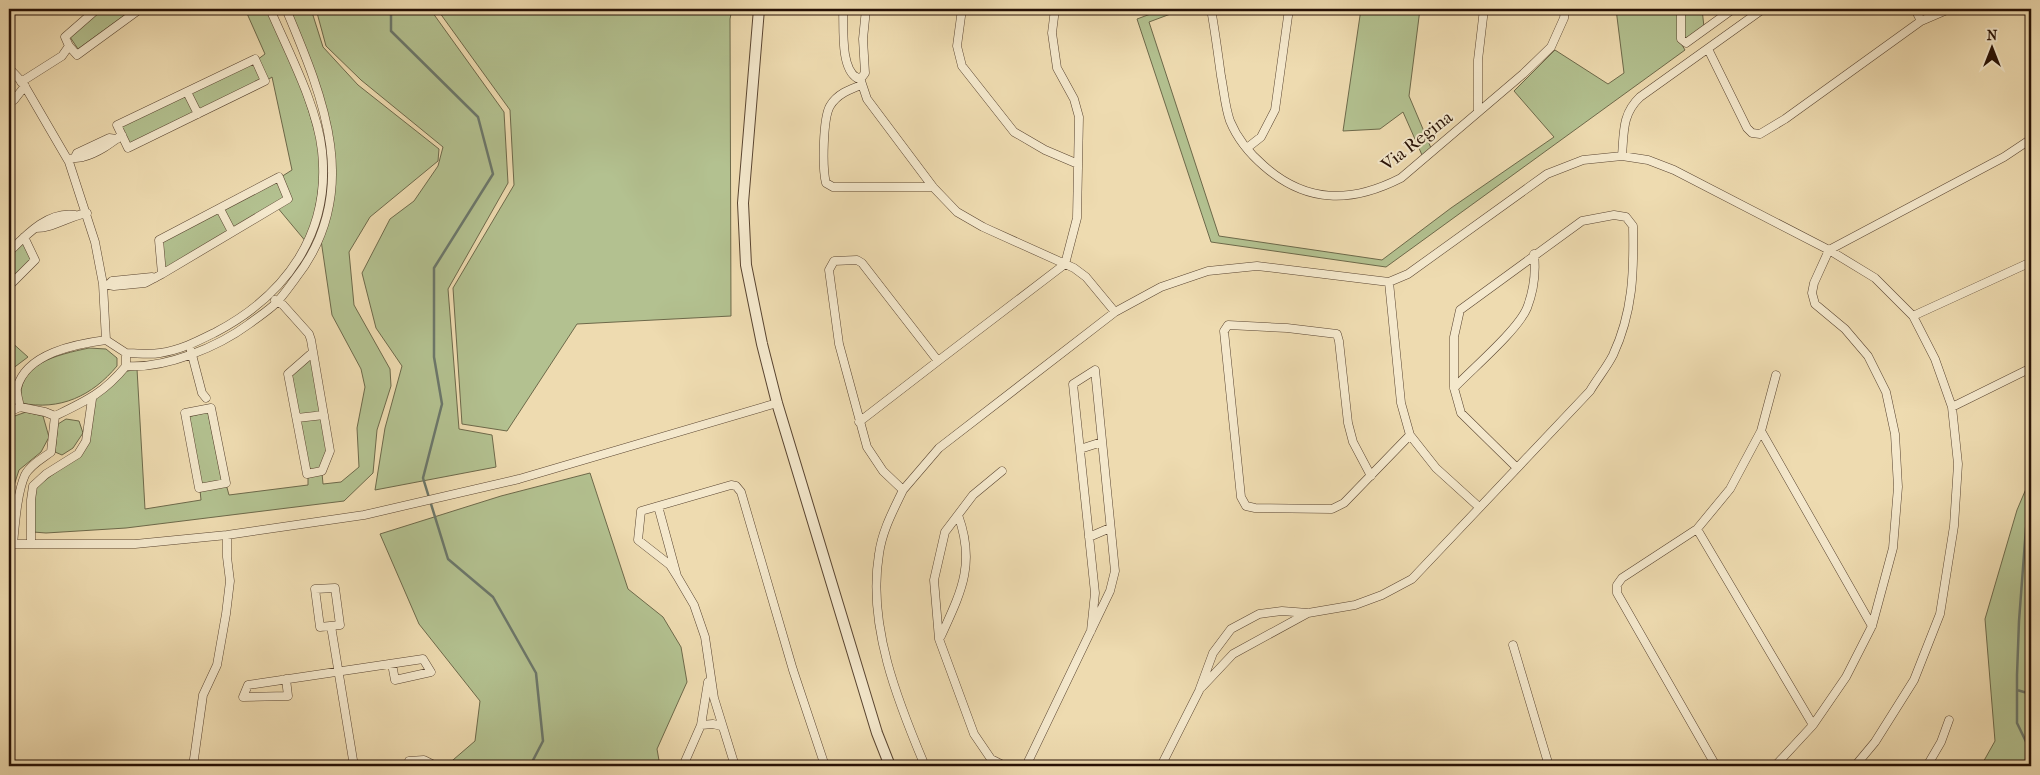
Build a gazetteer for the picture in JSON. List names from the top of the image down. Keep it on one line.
{"streets":{"street":["Via Regina"]},"north":"top"}
